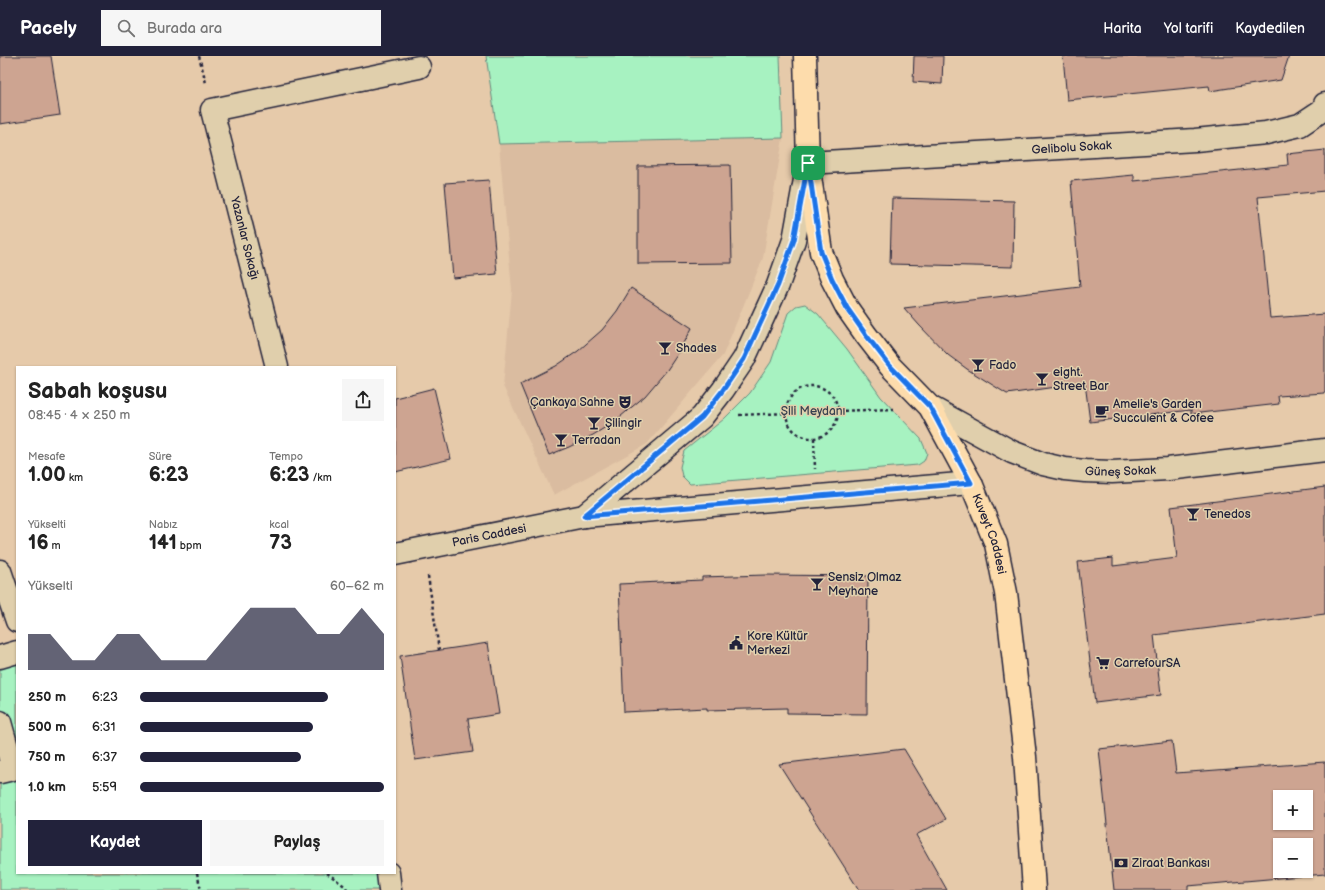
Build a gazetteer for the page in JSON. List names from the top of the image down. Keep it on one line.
{"streets":{"main road":["Kuveyt Caddesi"],"street":["Gelibolu Sokak","Yazanlar Sokağı","Güneş Sokak","Paris Caddesi"]},"crossings":[["Gelibolu Sokak","Kuveyt Caddesi"],["Gelibolu Sokak","Paris Caddesi"],["Güneş Sokak","Kuveyt Caddesi"],["Kuveyt Caddesi","Paris Caddesi"]],"parks":["Şili Meydanı"],"places":{"bar":["Shades","Fado","eight. Street Bar","Şilingir","Terradan","Tenedos","Sensiz Olmaz Meyhane"],"theatre":["Çankaya Sahne"],"cafe":["Amelie's Garden Succulent & Cofee"],"public building":["Kore Kültür Merkezi"],"supermarket":["CarrefourSA"],"bank":["Ziraat Bankası"]},"page":{"header":"Pacely","search":"Burada ara","nav":["Harita","Yol tarifi","Kaydedilen"],"heading":["Sabah koşusu","08:45 · 4 × 250 m"],"stats":[["Mesafe","1.00 km"],["Süre","6:23"],["Tempo","6:23 /km"],["Yükselti","16 m"],["Nabız","141 bpm"],["kcal","73"]],"chart":["Yükselti","60–62 m"],"list":[{"name":"250 m","note":"6:23"},{"name":"500 m","note":"6:31"},{"name":"750 m","note":"6:37"},{"name":"1.0 km","note":"5:59"}],"map_buttons":["+","−"],"buttons":["Kaydet","Paylaş"]}}
